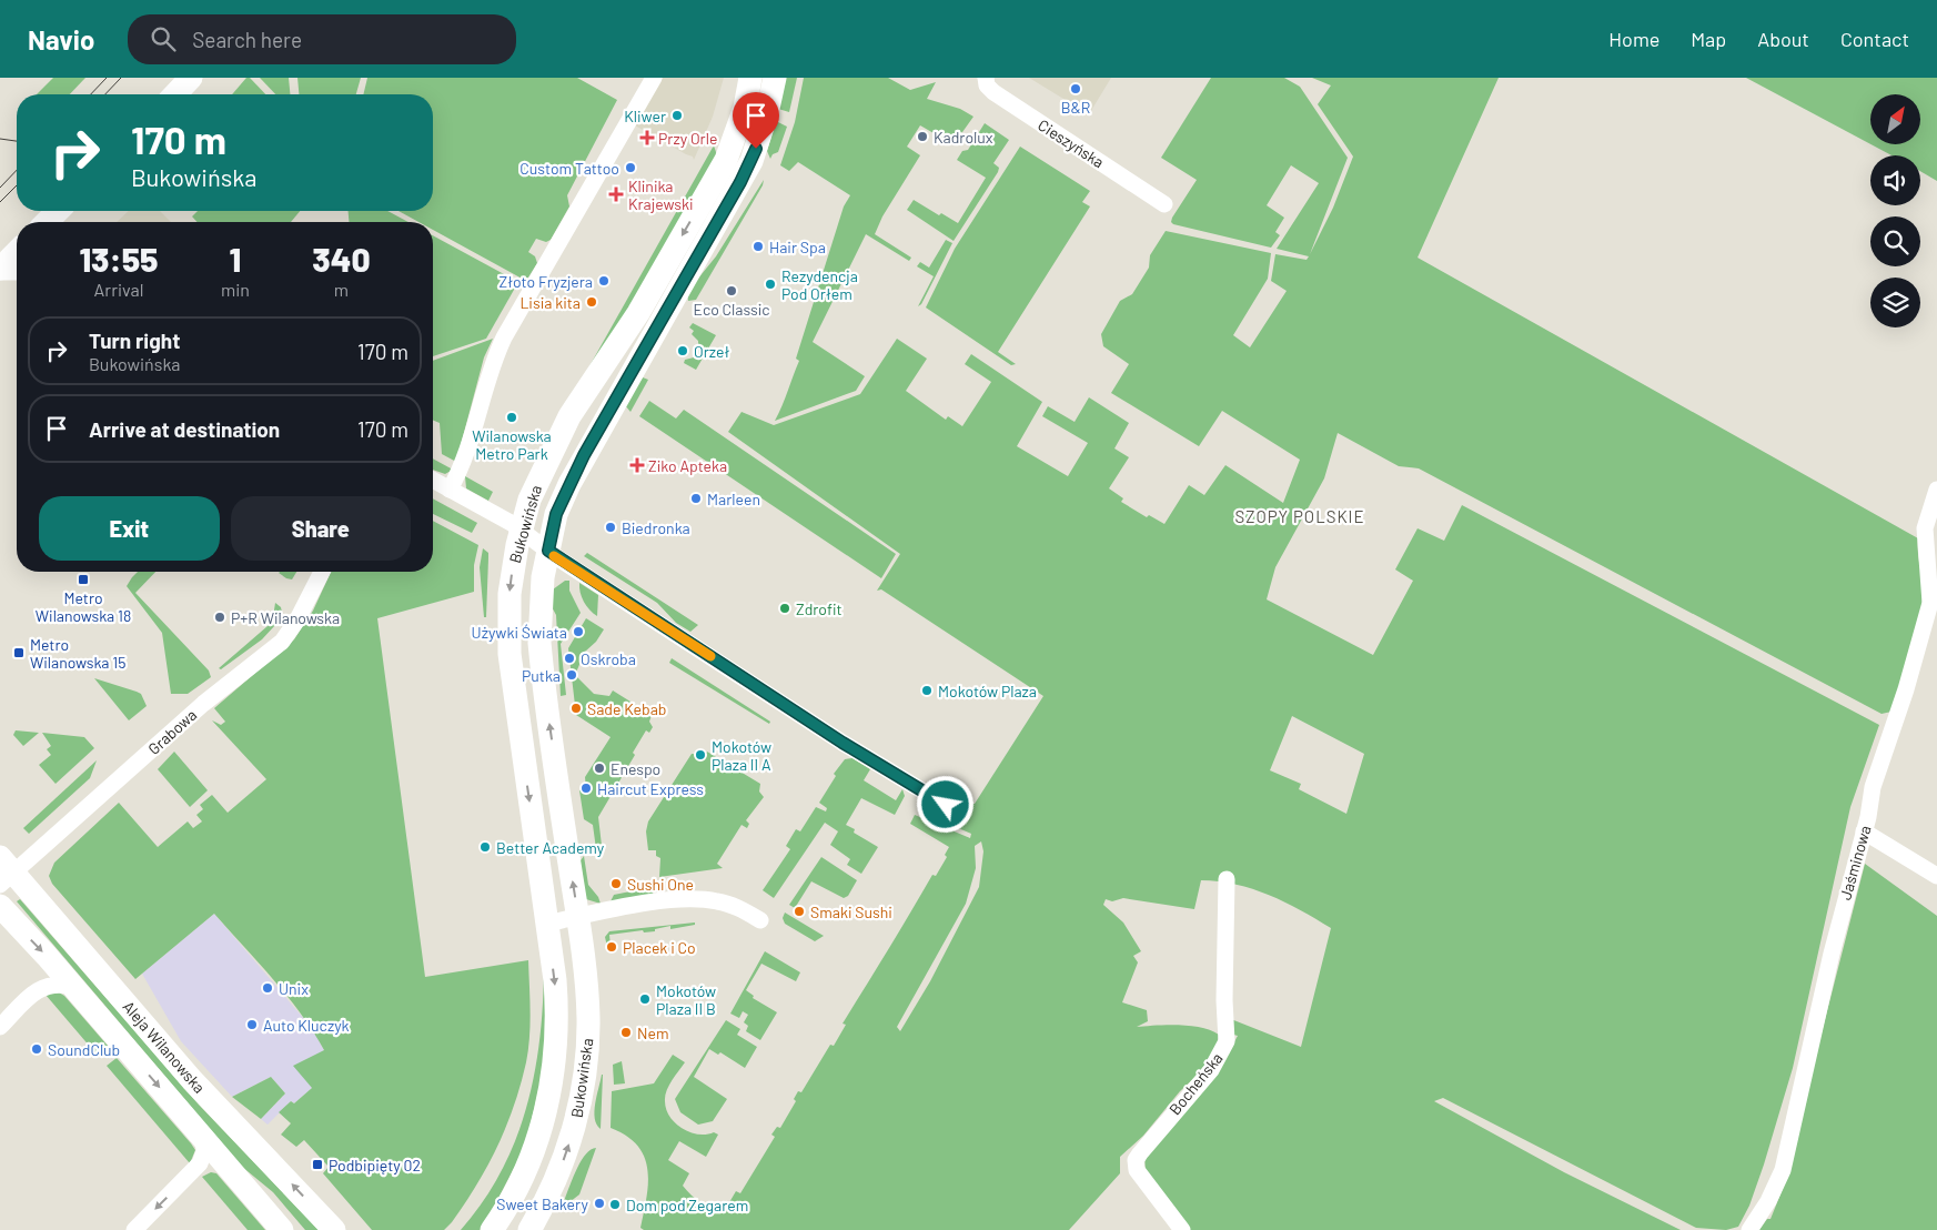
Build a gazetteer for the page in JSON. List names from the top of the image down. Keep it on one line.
{"streets":{"street":["Cieszyńska","Bukowińska","Grabowa","Jaśminowa","Aleja Wilanowska","Bocheńska"]},"crossings":[["Grabowa","Aleja Wilanowska"]],"districts":["SZOPY POLSKIE"],"places":{"other":["B&R","Kliwer","Kadrolux","Custom Tattoo","Hair Spa","Złoto Fryzjera","Rezydencja Pod Orłem","Eco Classic","Lisia kita","Orzeł","Wilanowska Metro Park","Marleen","Biedronka","Zdrofit","P+R Wilanowska","Używki Świata","Oskroba","Putka","Mokotów Plaza","Sade Kebab","Mokotów Plaza II A","Enespo","Haircut Express","Better Academy","Sushi One","Smaki Sushi","Placek i Co","Unix","Mokotów Plaza II B","Auto Kluczyk","Nem","SoundClub","Sweet Bakery","Dom pod Zegarem"],"health":["Przy Orle","Klinika Krajewski","Ziko Apteka"],"transit":["Metro Wilanowska 18","Metro Wilanowska 15","Podbipięty 02"]},"north":"top right","page":{"header":"Navio","search":"Search here","nav":["Home","Map","About","Contact"],"turn":["170 m","Bukowińska"],"eta":["13:55","Arrival","1","min","340","m"],"list":[{"name":"Turn right","note":"Bukowińska","value":"170 m"},{"name":"Arrive at destination","value":"170 m"}],"buttons":["Exit","Share"]}}
